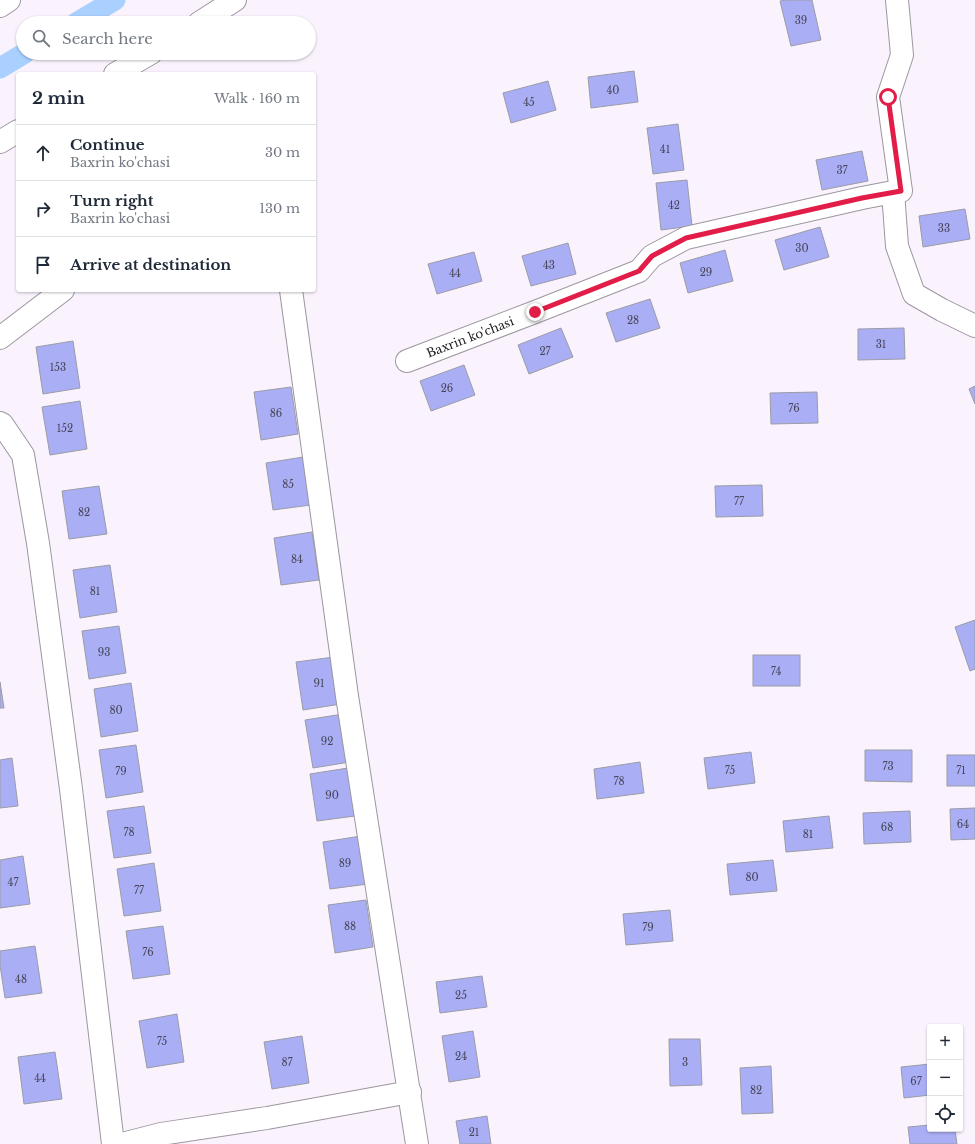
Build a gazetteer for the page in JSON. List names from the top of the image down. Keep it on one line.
{"streets":{"street":["Baxrin ko'chasi"]},"house_numbers":["39","40","45","41","37","42","33","30","43","29","44","28","31","27","153","26","76","86","152","85","77","82","84","81","93","74","91","80","92","73","75","71","79","78","90","64","68","78","81","89","80","47","77","88","79","76","48","25","75","24","87","3","44","67","82","21"],"page":{"search":"Search here","heading":["2 min","Walk · 160 m"],"list":[["Continue","Baxrin ko'chasi","30 m"],["Turn right","Baxrin ko'chasi","130 m"],"Arrive at destination"],"map_buttons":["+","−"]}}
